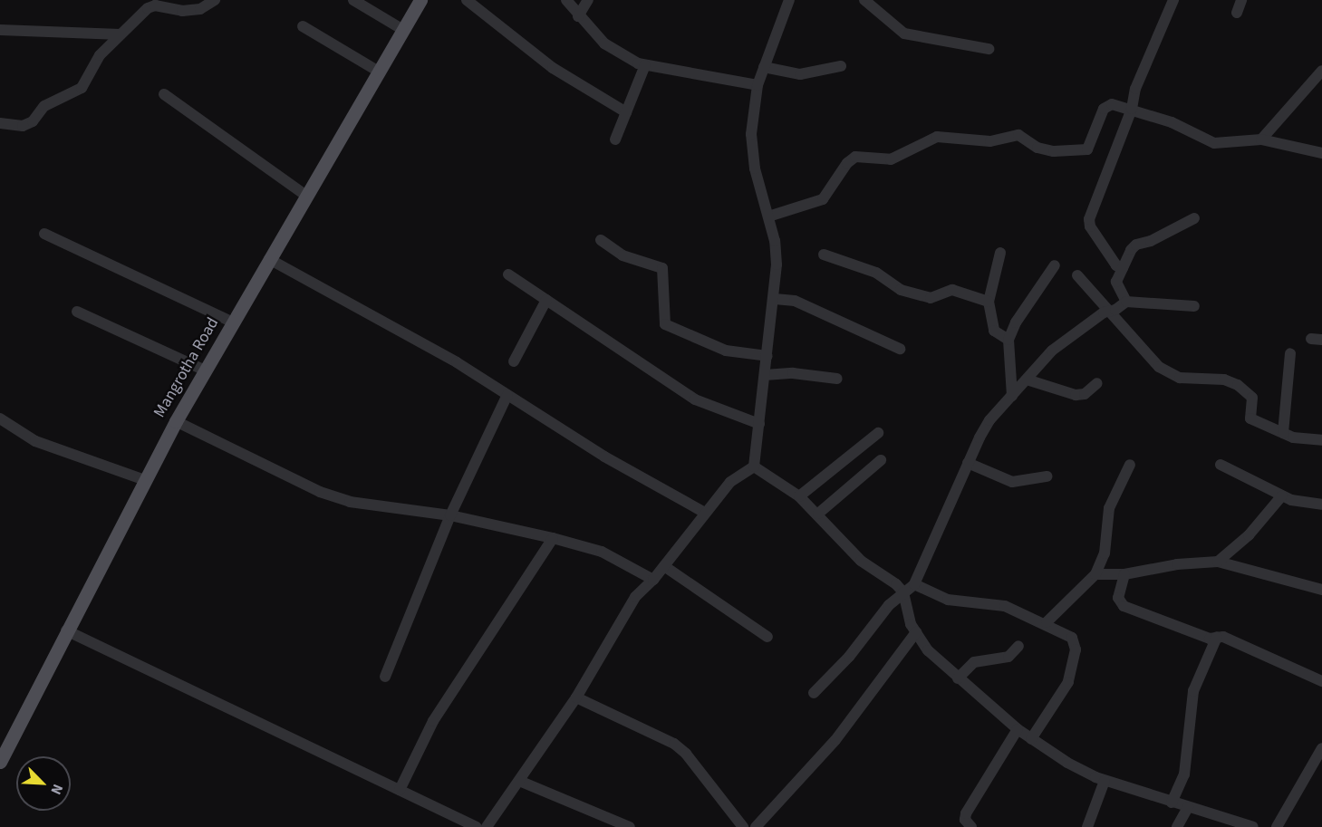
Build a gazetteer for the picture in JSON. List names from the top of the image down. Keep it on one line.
{"streets":{"main road":["Mangrotha Road"]},"north":"bottom right"}
